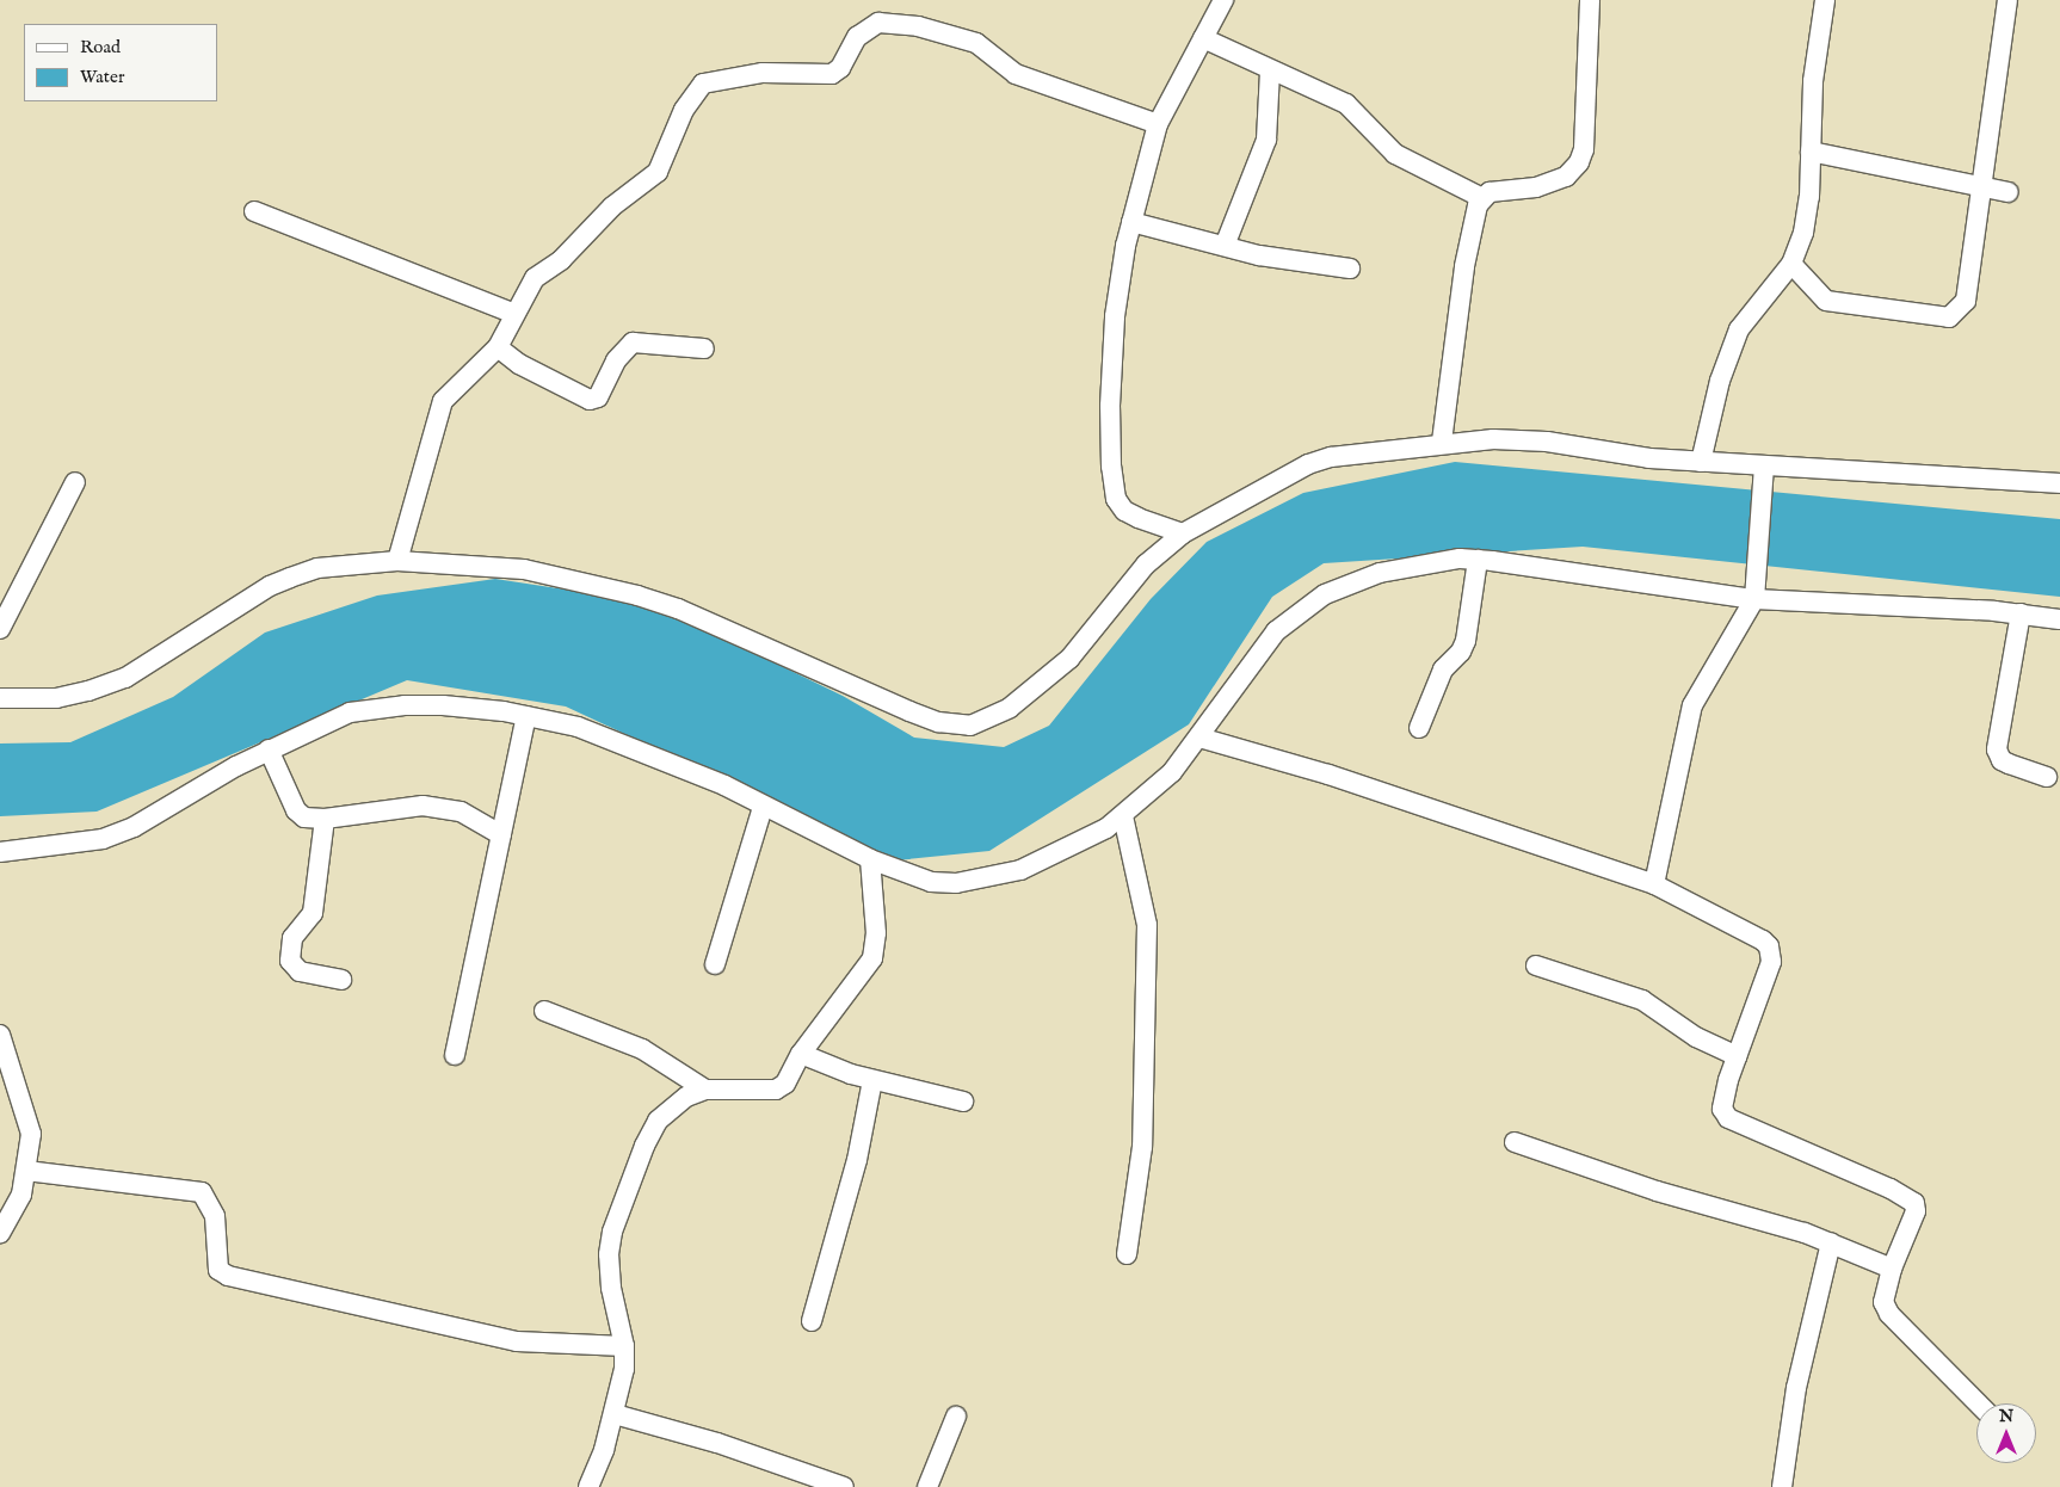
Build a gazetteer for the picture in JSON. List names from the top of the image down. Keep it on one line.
{"legend":["Road","Water"],"north":"top"}
